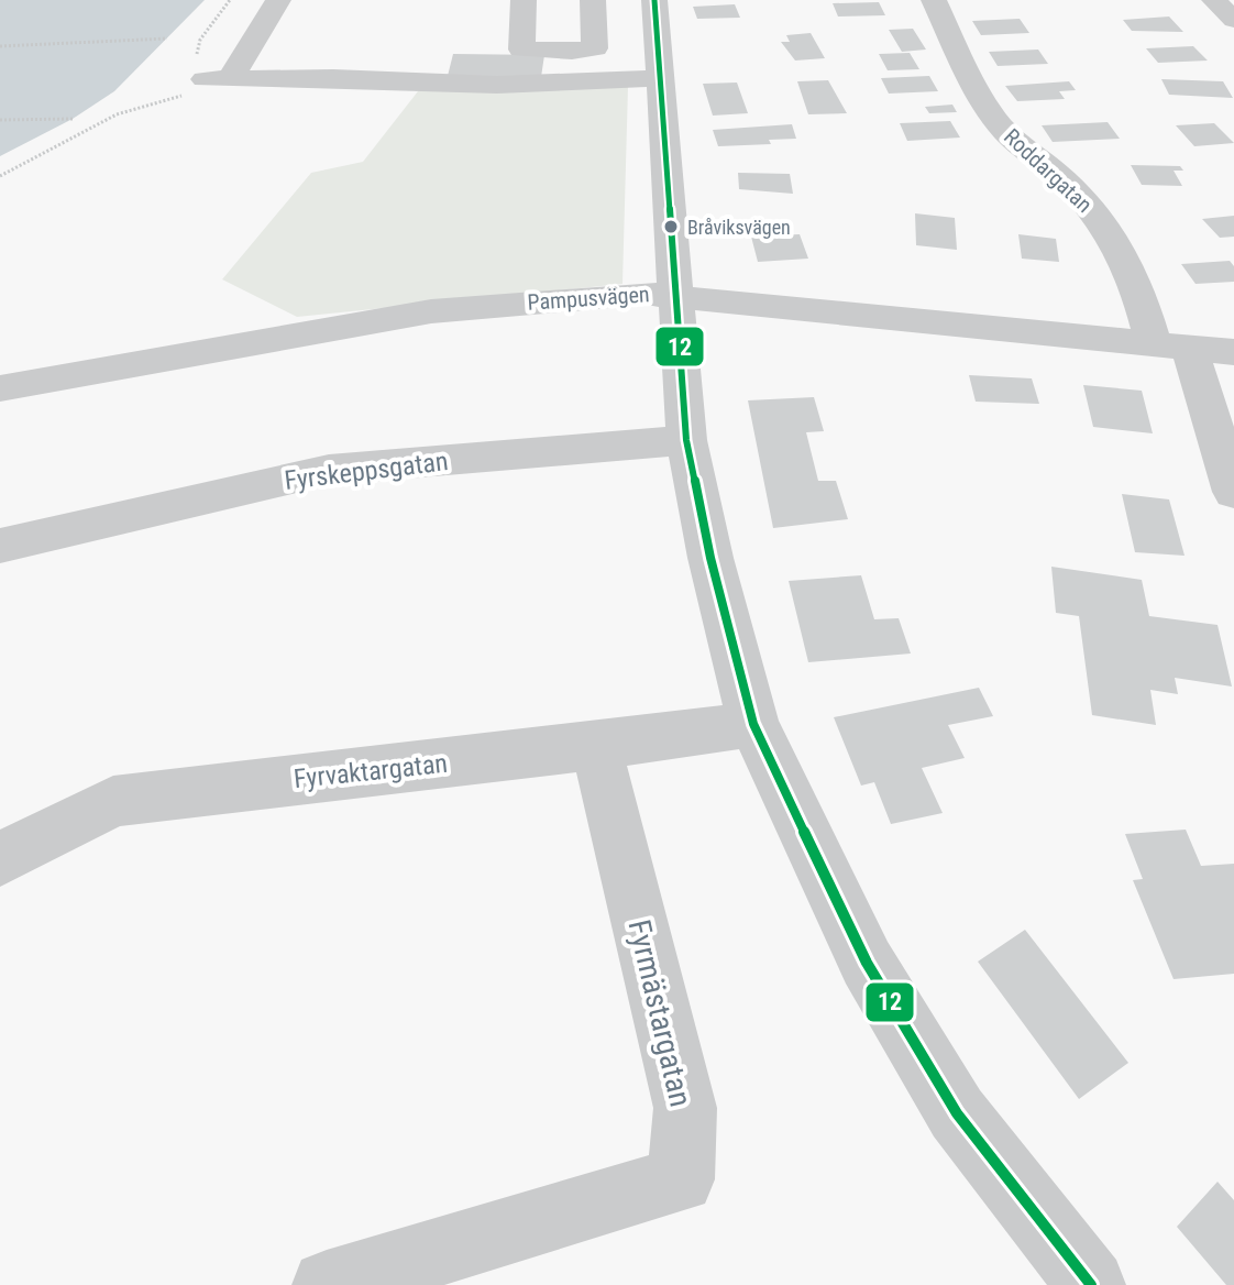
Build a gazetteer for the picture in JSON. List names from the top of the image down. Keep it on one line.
{"streets":{"street":["Roddargatan","Pampusvägen","Fyrskeppsgatan","Fyrvaktargatan","Fyrmästargatan"]},"crossings":[["Roddargatan","Pampusvägen"],["Fyrvaktargatan","Fyrmästargatan"]],"places":["Bråviksvägen"],"lines":["transit line 12"]}
